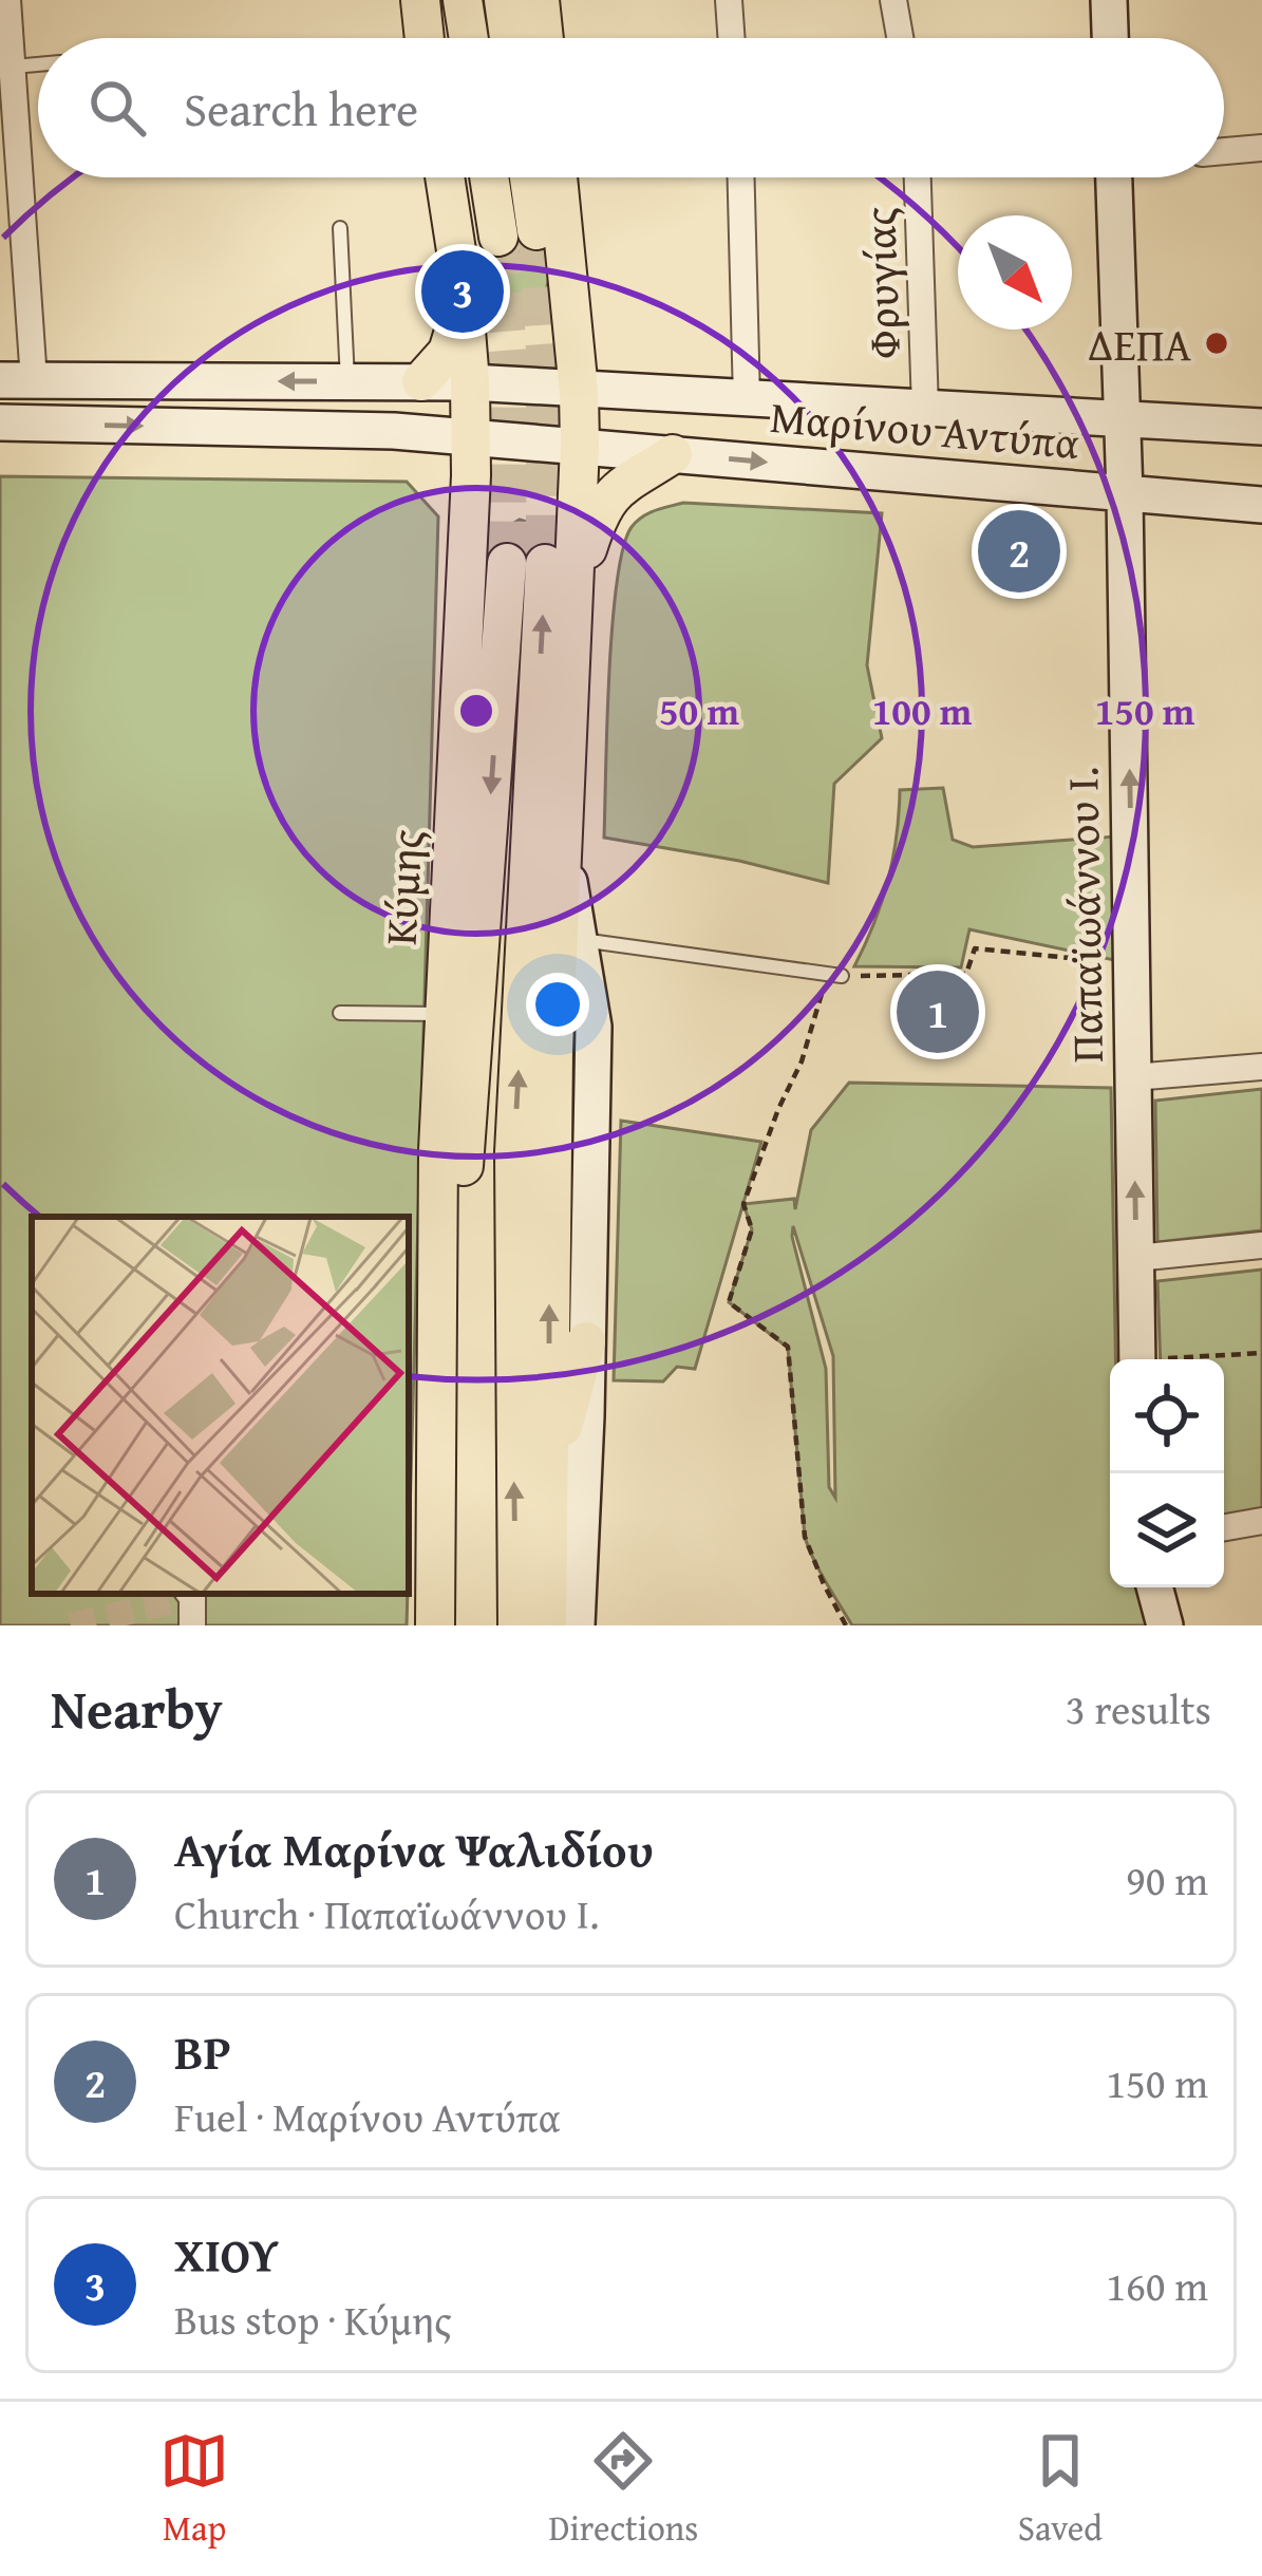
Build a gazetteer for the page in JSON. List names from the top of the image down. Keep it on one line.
{"streets":{"main road":["Κύμης"],"street":["Φρυγίας","Μαρίνου Αντύπα","Παπαϊωάννου Ι."]},"crossings":[["Φρυγίας","Μαρίνου Αντύπα"],["Μαρίνου Αντύπα","Κύμης"],["Μαρίνου Αντύπα","Παπαϊωάννου Ι."]],"one_way":["Παπαϊωάννου Ι."],"places":["ΔΕΠΑ"],"north":"bottom right","page":{"search":"Search here","pins":["3","2","1"],"heading":["Nearby","3 results"],"list":[{"mark":"1","name":"Αγία Μαρίνα Ψαλιδίου","note":"Church · Παπαϊωάννου Ι.","value":"90 m"},{"mark":"2","name":"BP","note":"Fuel · Μαρίνου Αντύπα","value":"150 m"},{"mark":"3","name":"ΧΙΟΥ","note":"Bus stop · Κύμης","value":"160 m"}],"nav":["Map","Directions","Saved"]},"rings":["50 m","100 m","150 m"]}
